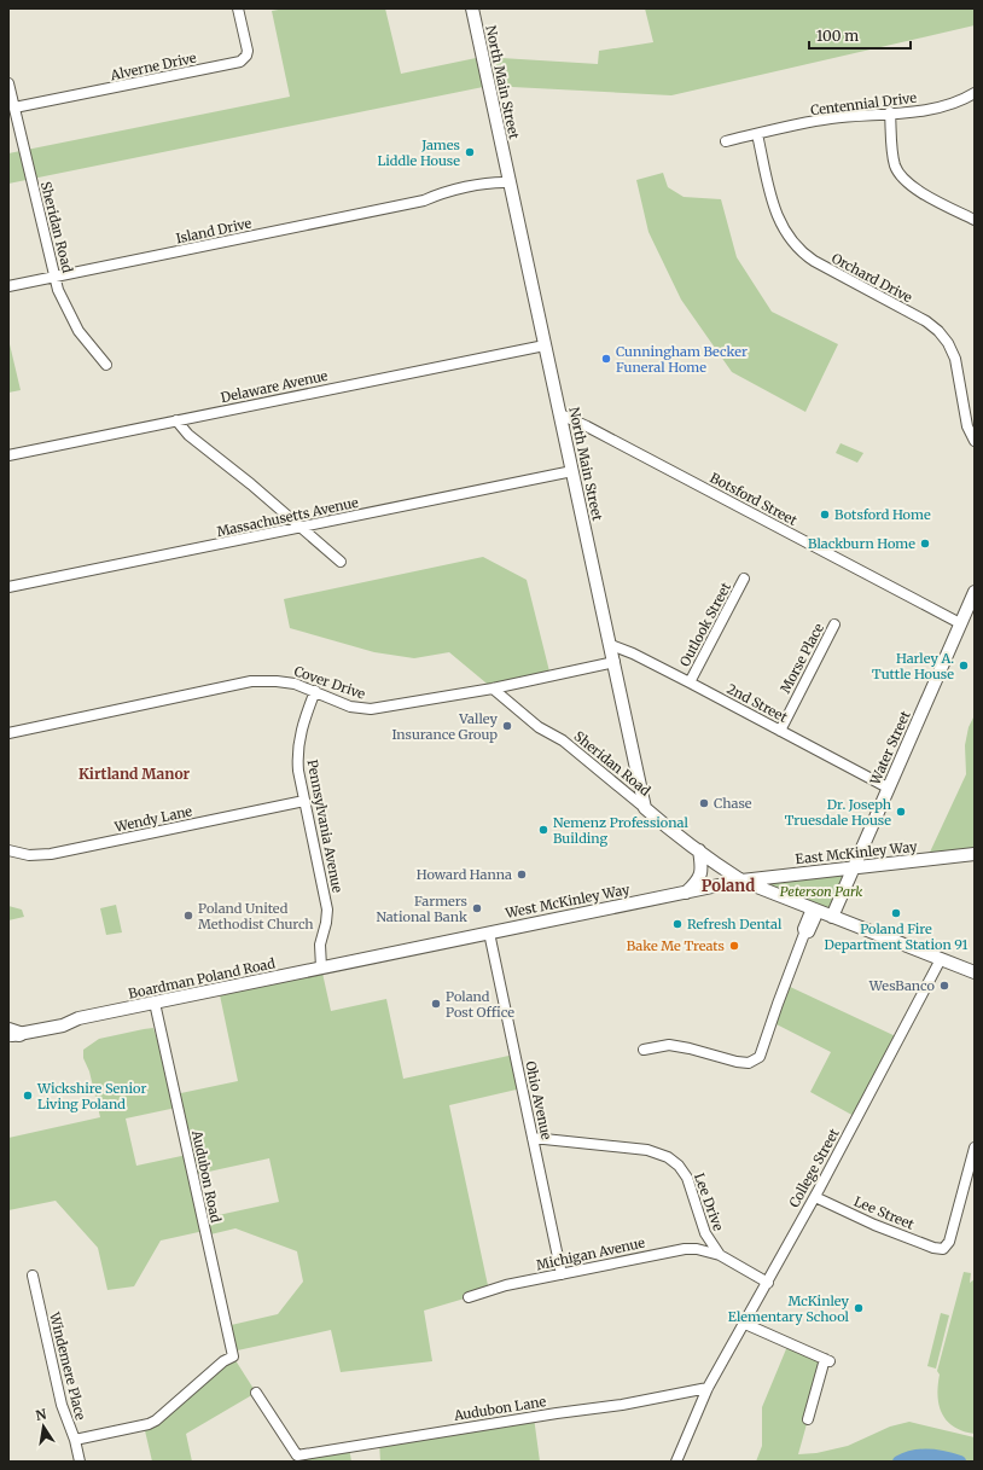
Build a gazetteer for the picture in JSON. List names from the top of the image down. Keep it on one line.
{"streets":{"main road":["North Main Street","Water Street","East McKinley Way","West McKinley Way","Boardman Poland Road"],"street":["Alverne Drive","Centennial Drive","Sheridan Road","Island Drive","Orchard Drive","Delaware Avenue","Botsford Street","Massachusetts Avenue","Outlook Street","Morse Place","Cover Drive","2nd Street","Wendy Lane","Pennsylvania Avenue","Ohio Avenue","College Street","Audubon Road","Lee Drive","Lee Street","Michigan Avenue","Windemere Place","Audubon Lane"]},"crossings":[["Alverne Drive","Sheridan Road"],["North Main Street","Sheridan Road"],["North Main Street","Island Drive"],["North Main Street","Delaware Avenue"],["North Main Street","Botsford Street"],["North Main Street","Massachusetts Avenue"],["North Main Street","Cover Drive"],["North Main Street","2nd Street"],["Centennial Drive","Orchard Drive"],["Sheridan Road","Island Drive"],["Sheridan Road","Cover Drive"],["Botsford Street","Water Street"],["Outlook Street","2nd Street"],["Morse Place","2nd Street"],["Cover Drive","Pennsylvania Avenue"],["2nd Street","Water Street"],["Water Street","East McKinley Way"],["Wendy Lane","Pennsylvania Avenue"],["Pennsylvania Avenue","Boardman Poland Road"],["East McKinley Way","West McKinley Way"],["West McKinley Way","Boardman Poland Road"],["West McKinley Way","Ohio Avenue"],["Boardman Poland Road","Audubon Road"],["Ohio Avenue","Lee Drive"],["Ohio Avenue","Michigan Avenue"],["College Street","Lee Drive"],["College Street","Lee Street"],["College Street","Audubon Lane"],["Audubon Road","Windemere Place"],["Lee Drive","Michigan Avenue"]],"districts":["Kirtland Manor","Poland"],"parks":["Peterson Park"],"places":["James Liddle House","Cunningham Becker Funeral Home","Botsford Home","Blackburn Home","Harley A. Tuttle House","Valley Insurance Group","Chase","Dr. Joseph Truesdale House","Nemenz Professional Building","Howard Hanna","Farmers National Bank","Poland Fire Department Station 91","Poland United Methodist Church","Refresh Dental","Bake Me Treats","WesBanco","Poland Post Office","Wickshire Senior Living Poland","McKinley Elementary School"],"scale_bar":"100 m","north":"top"}
